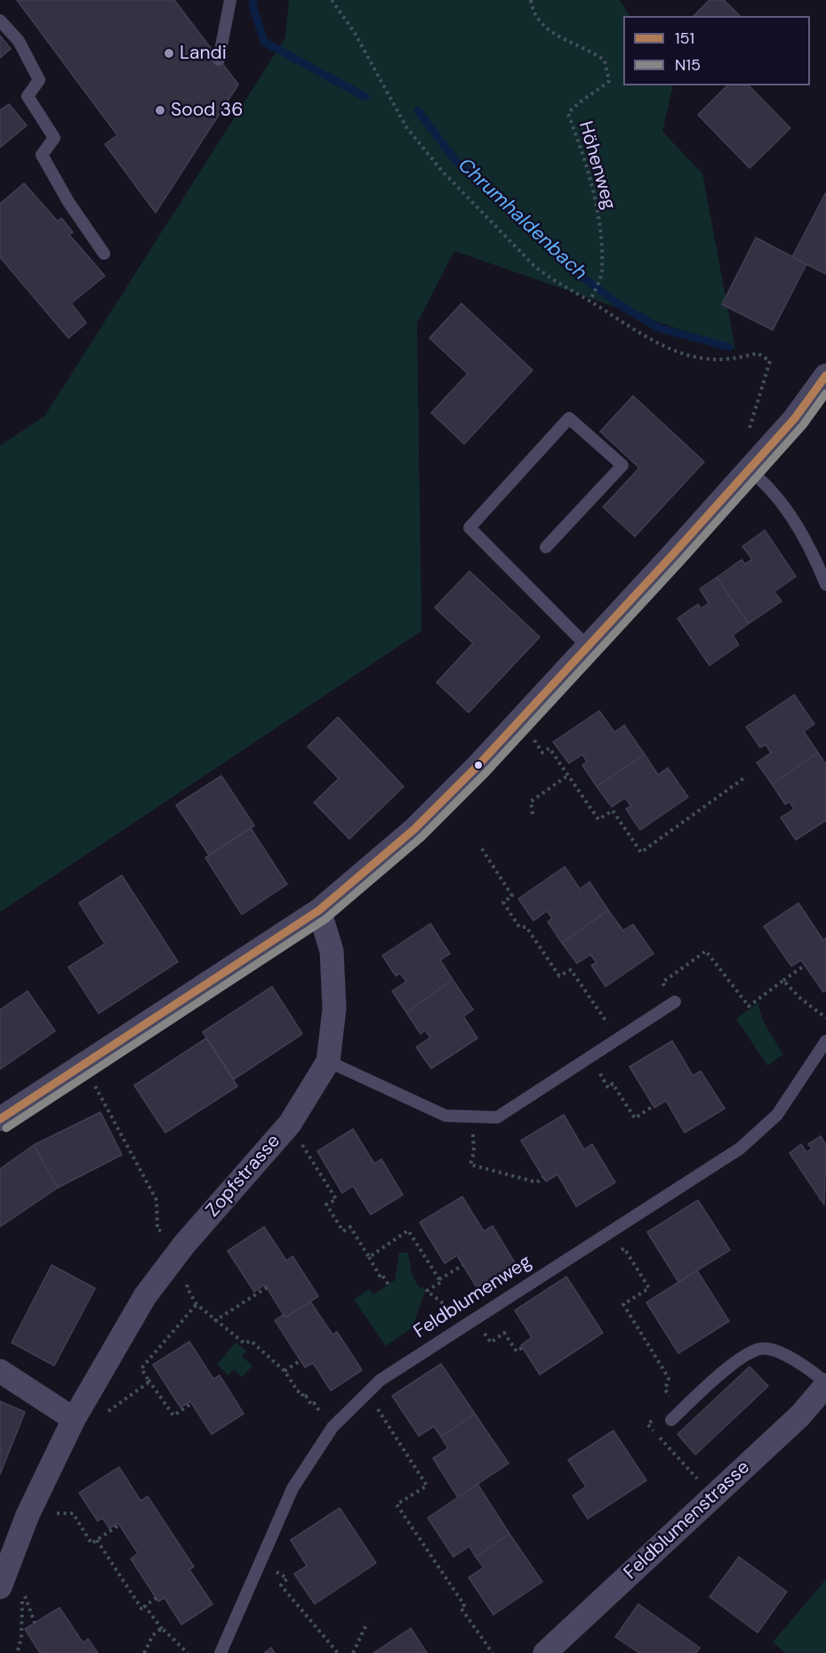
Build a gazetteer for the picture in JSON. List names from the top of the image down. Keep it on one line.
{"streets":{"street":["Zopfstrasse","Feldblumenstrasse"],"lane":["Feldblumenweg"],"path":["Höhenweg"]},"water":["Chrumhaldenbach"],"places":["Landi","Sood 36"],"lines":["transit line 151","transit line N15"],"legend":["151","N15"]}
